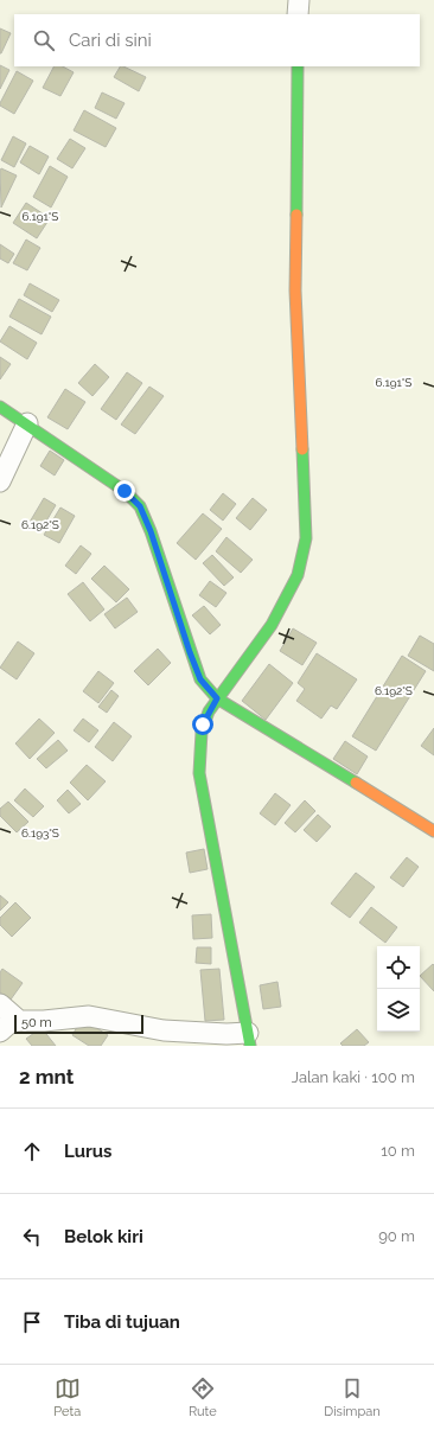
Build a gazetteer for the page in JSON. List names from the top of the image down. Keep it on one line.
{"scale_bar":"50 m","page":{"search":"Cari di sini","scale":"50 m","heading":["2 mnt","Jalan kaki · 100 m"],"list":[["Lurus","10 m"],["Belok kiri","90 m"],"Tiba di tujuan"],"nav":["Peta","Rute","Disimpan"]},"coordinates":["6.191°S","6.192°S","6.193°S"]}
